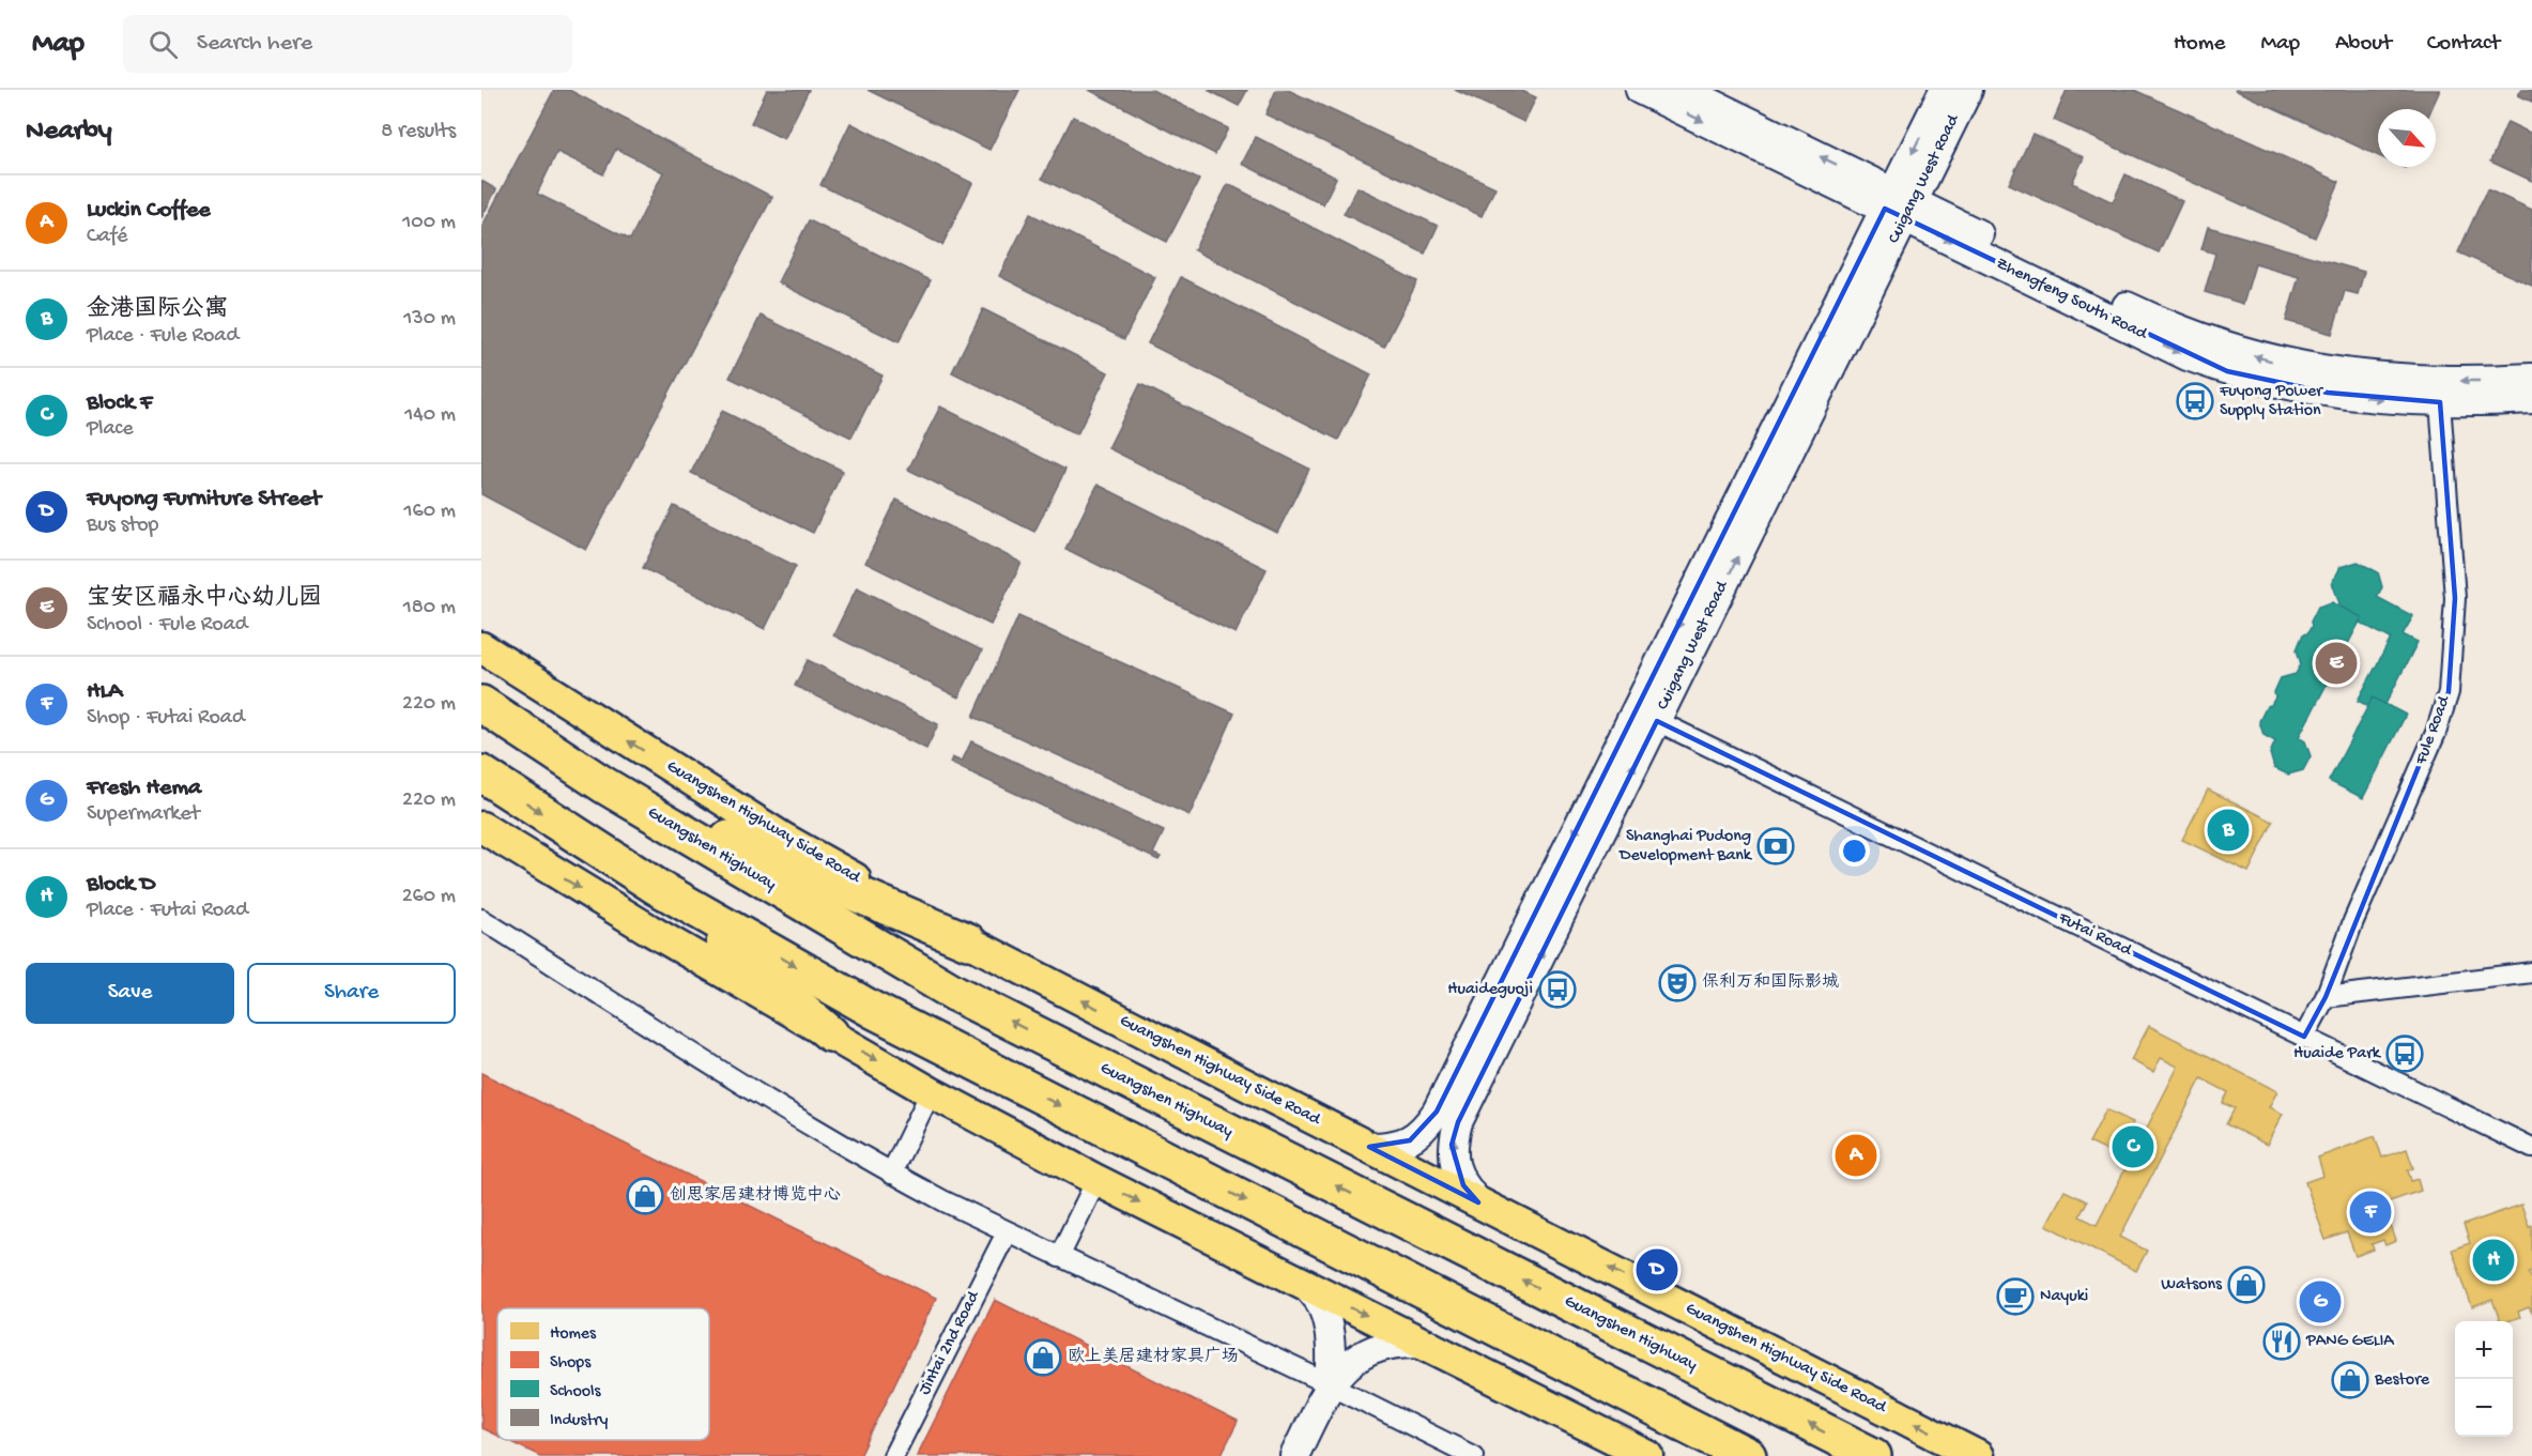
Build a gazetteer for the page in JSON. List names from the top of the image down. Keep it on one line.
{"streets":{"highway":["Guangshen Highway"],"main road":["Cuigang West Road","Zhengfeng South Road","Guangshen Highway Side Road"],"street":["Fule Road","Futai Road","Jintai 2nd Road"]},"crossings":[["Cuigang West Road","Zhengfeng South Road"],["Cuigang West Road","Guangshen Highway Side Road"],["Cuigang West Road","Futai Road"],["Zhengfeng South Road","Fule Road"],["Fule Road","Futai Road"]],"places":{"bus stop":["Fuyong Power Supply Station","Huaideguoji","Huaide Park"],"bank":["Shanghai Pudong Development Bank"],"theatre":["保利万和国际影城"],"shop":["创思家居建材博览中心","Watsons","欧上美居建材家具广场","Bestore"],"cafe":["Nayuki"],"restaurant":["PANG GELIA"]},"legend":["Homes","Shops","Schools","Industry"],"north":"bottom right","page":{"header":"Map","search":"Search here","nav":["Home","Map","About","Contact"],"heading":["Nearby","8 results"],"list":[{"mark":"A","name":"Luckin Coffee","note":"Café","value":"100 m"},{"mark":"B","name":"金港国际公寓","note":"Place · Fule Road","value":"130 m"},{"mark":"C","name":"Block F","note":"Place","value":"140 m"},{"mark":"D","name":"Fuyong Furniture Street","note":"Bus stop","value":"160 m"},{"mark":"E","name":"宝安区福永中心幼儿园","note":"School · Fule Road","value":"180 m"},{"mark":"F","name":"HLA","note":"Shop · Futai Road","value":"220 m"},{"mark":"G","name":"Fresh Hema","note":"Supermarket","value":"220 m"},{"mark":"H","name":"Block D","note":"Place · Futai Road","value":"260 m"}],"pins":["E","B","C","A","F","H","D","G"],"buttons":["Save","Share"],"map_buttons":["+","−"]}}
